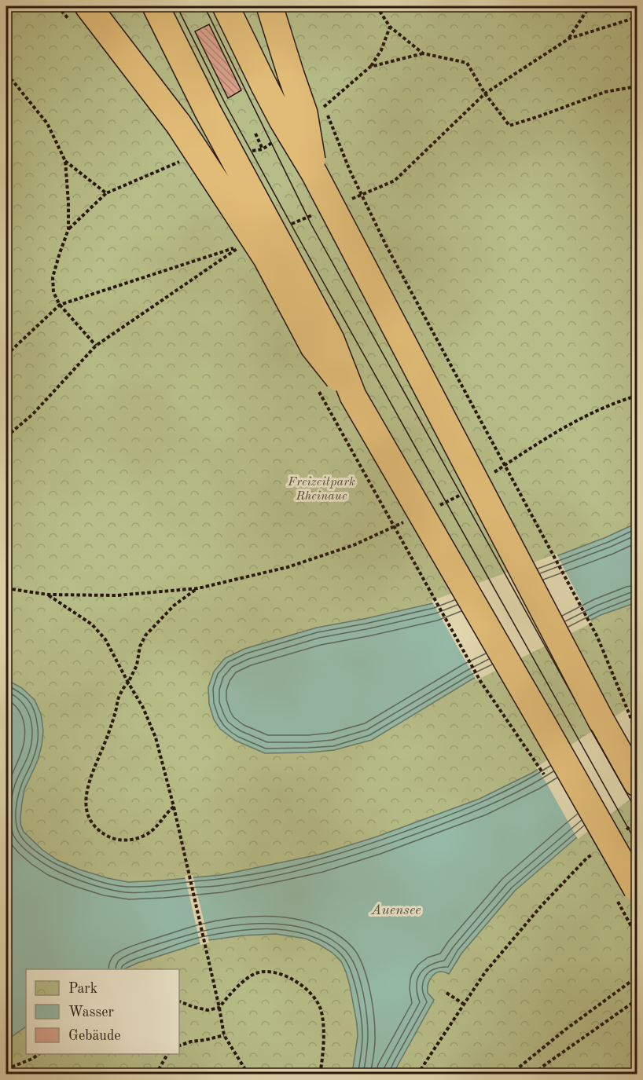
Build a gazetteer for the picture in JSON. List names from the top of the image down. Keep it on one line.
{"water":["Auensee"],"parks":["Freizeitpark Rheinaue"],"legend":["Park","Wasser","Gebäude"]}
